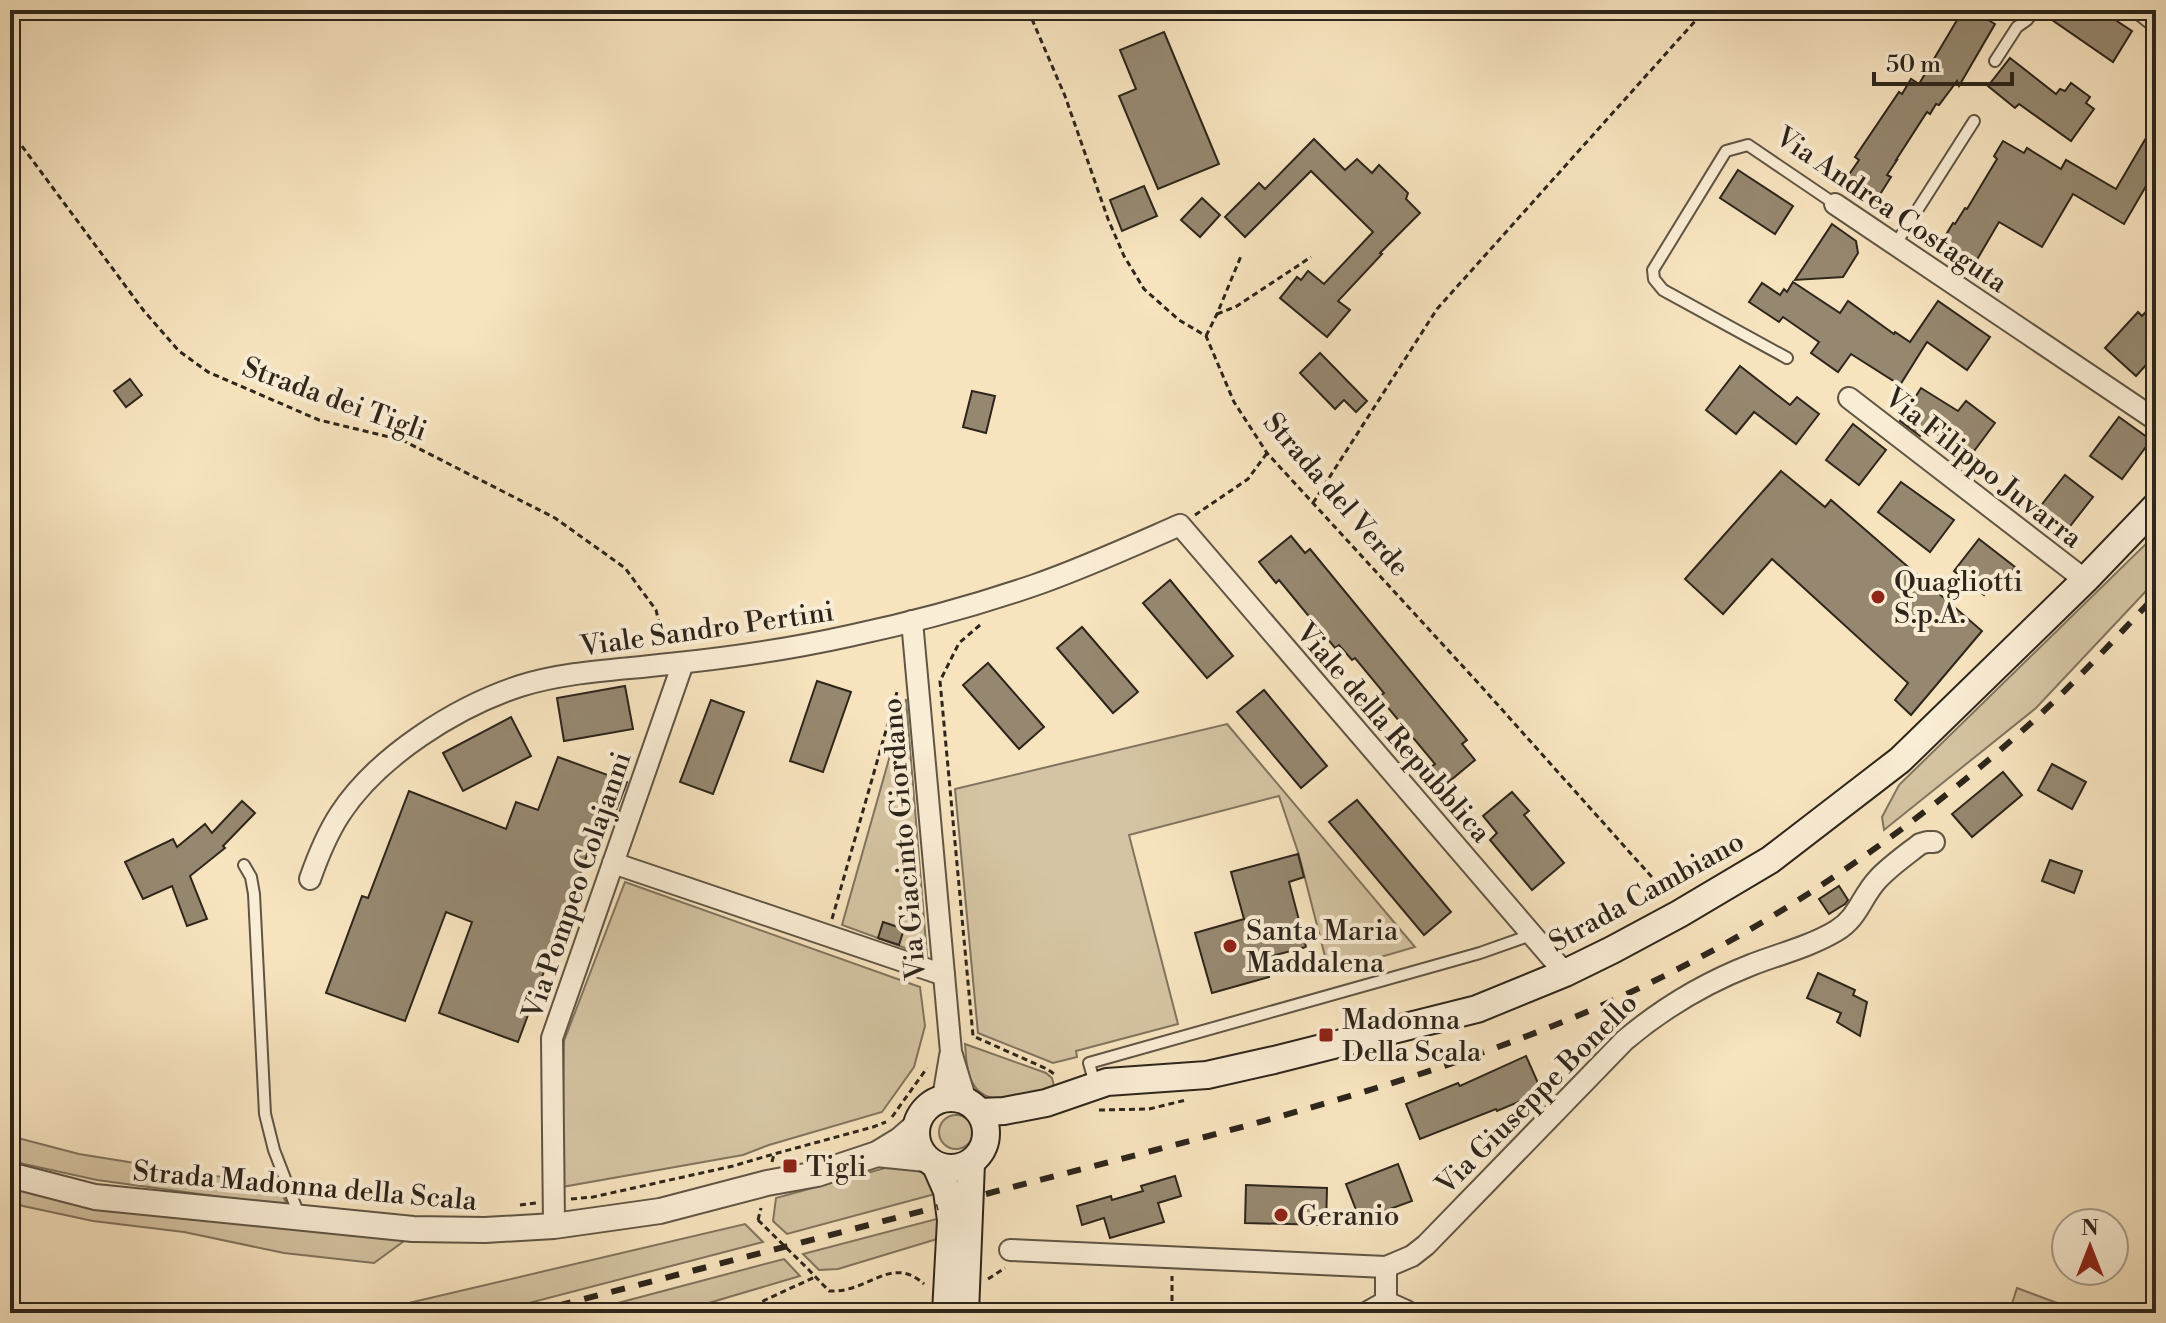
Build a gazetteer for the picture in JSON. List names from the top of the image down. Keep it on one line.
{"streets":{"main road":["Strada Cambiano"],"street":["Via Andrea Costaguta","Via Filippo Juvarra","Viale Sandro Pertini","Viale della Repubblica","Via Giacinto Giordano","Via Pompeo Colajanni","Via Giuseppe Bonello","Strada Madonna della Scala"],"path":["Strada dei Tigli","Strada del Verde"]},"crossings":[["Strada dei Tigli","Viale Sandro Pertini"],["Strada dei Tigli","Via Pompeo Colajanni"],["Via Filippo Juvarra","Strada Cambiano"],["Strada del Verde","Strada Cambiano"],["Viale Sandro Pertini","Viale della Repubblica"],["Viale Sandro Pertini","Via Giacinto Giordano"],["Viale Sandro Pertini","Via Pompeo Colajanni"],["Viale della Repubblica","Strada Cambiano"],["Via Giacinto Giordano","Strada Cambiano"],["Via Pompeo Colajanni","Strada Madonna della Scala"]],"places":{"other":["Quagliotti S.p.A.","Santa Maria Maddalena","Geranio"],"transit":["Madonna Della Scala","Tigli"]},"scale_bar":"50 m","north":"top"}
